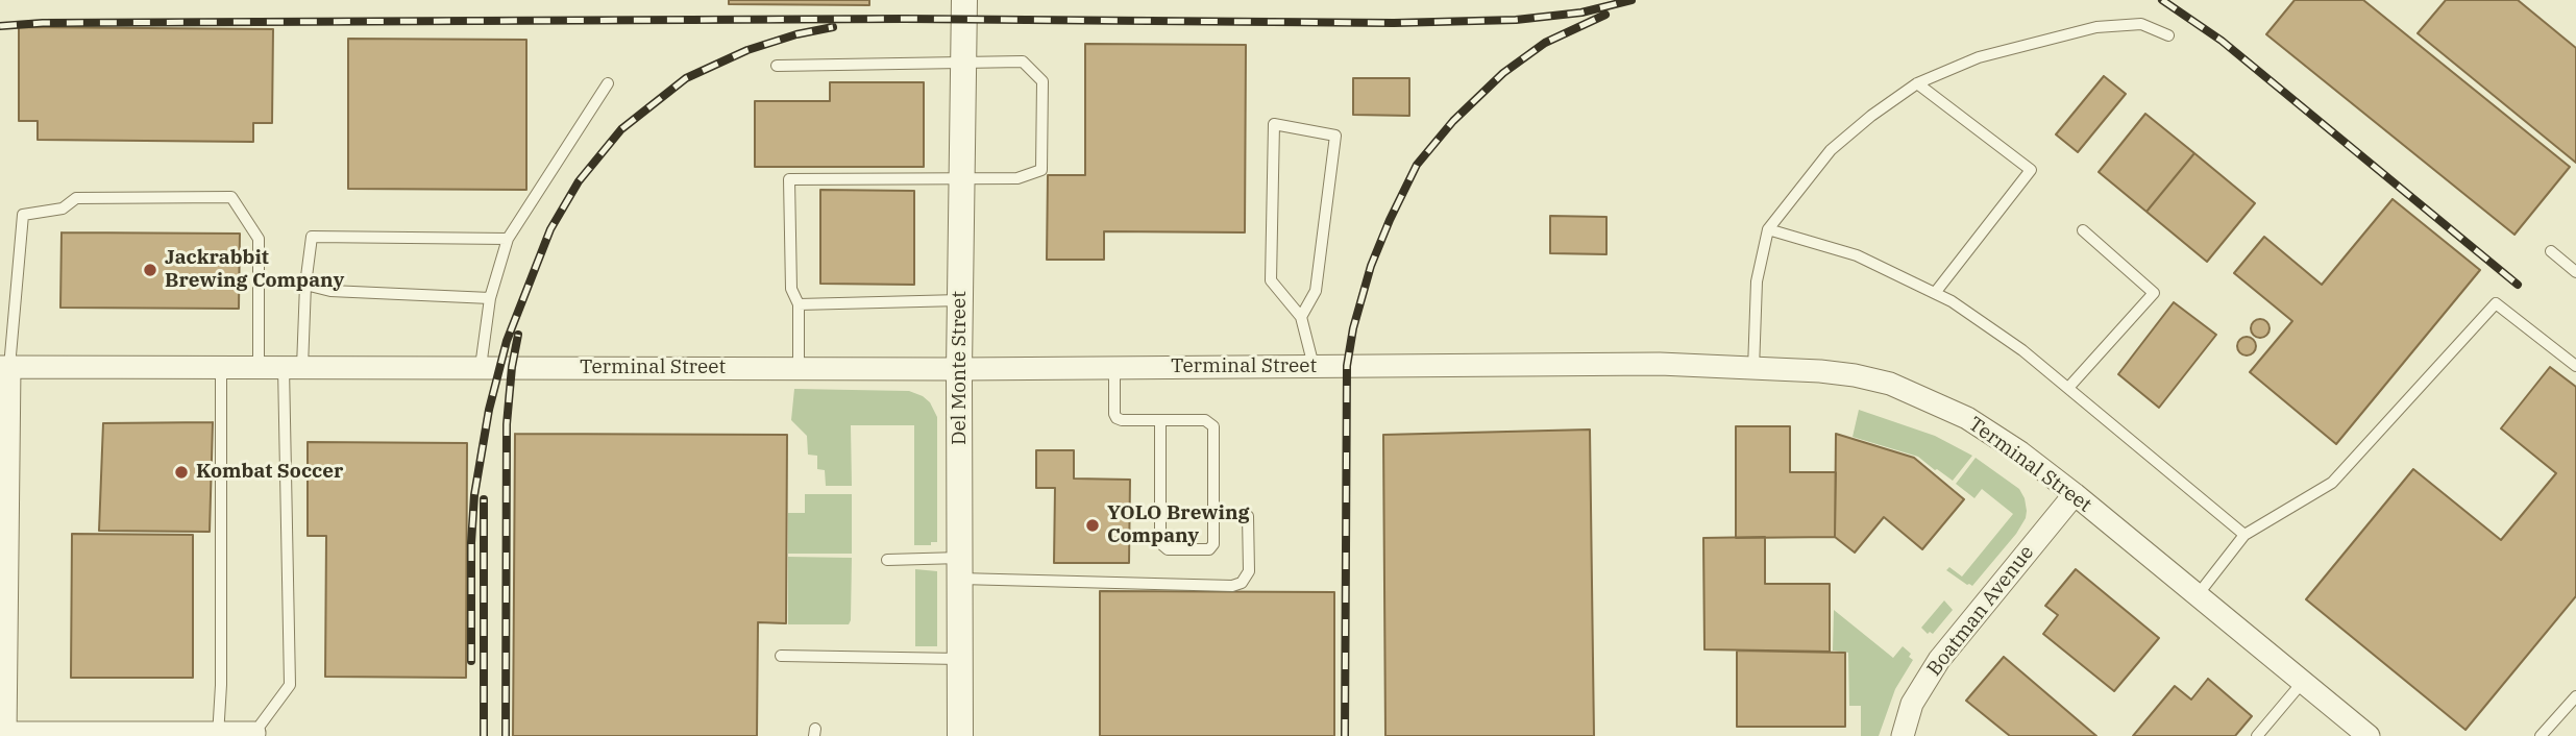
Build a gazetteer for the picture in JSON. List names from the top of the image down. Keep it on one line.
{"streets":{"street":["Terminal Street","Del Monte Street","Boatman Avenue"]},"crossings":[["Terminal Street","Del Monte Street"],["Terminal Street","Boatman Avenue"]],"places":["Jackrabbit Brewing Company","Kombat Soccer","YOLO Brewing Company"]}
